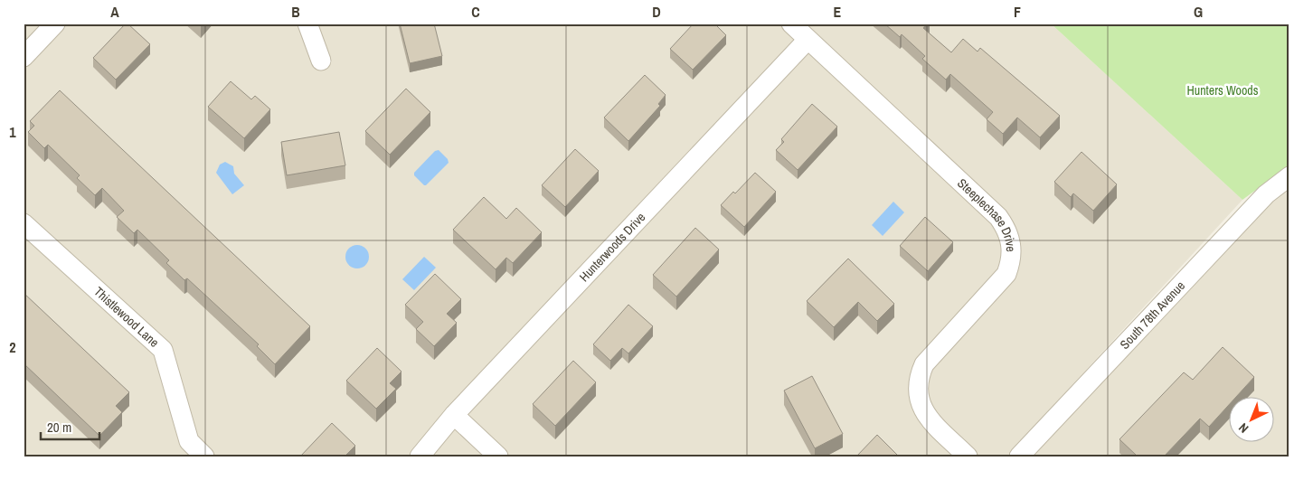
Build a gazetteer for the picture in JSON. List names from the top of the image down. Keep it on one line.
{"streets":{"street":["Steeplechase Drive","Hunterwoods Drive","South 78th Avenue","Thistlewood Lane"]},"crossings":[["Steeplechase Drive","Hunterwoods Drive"]],"parks":["Hunters Woods"],"scale_bar":"20 m","north":"bottom left","grid":{"columns":["A","B","C","D","E","F","G"],"rows":["1","2"]}}
